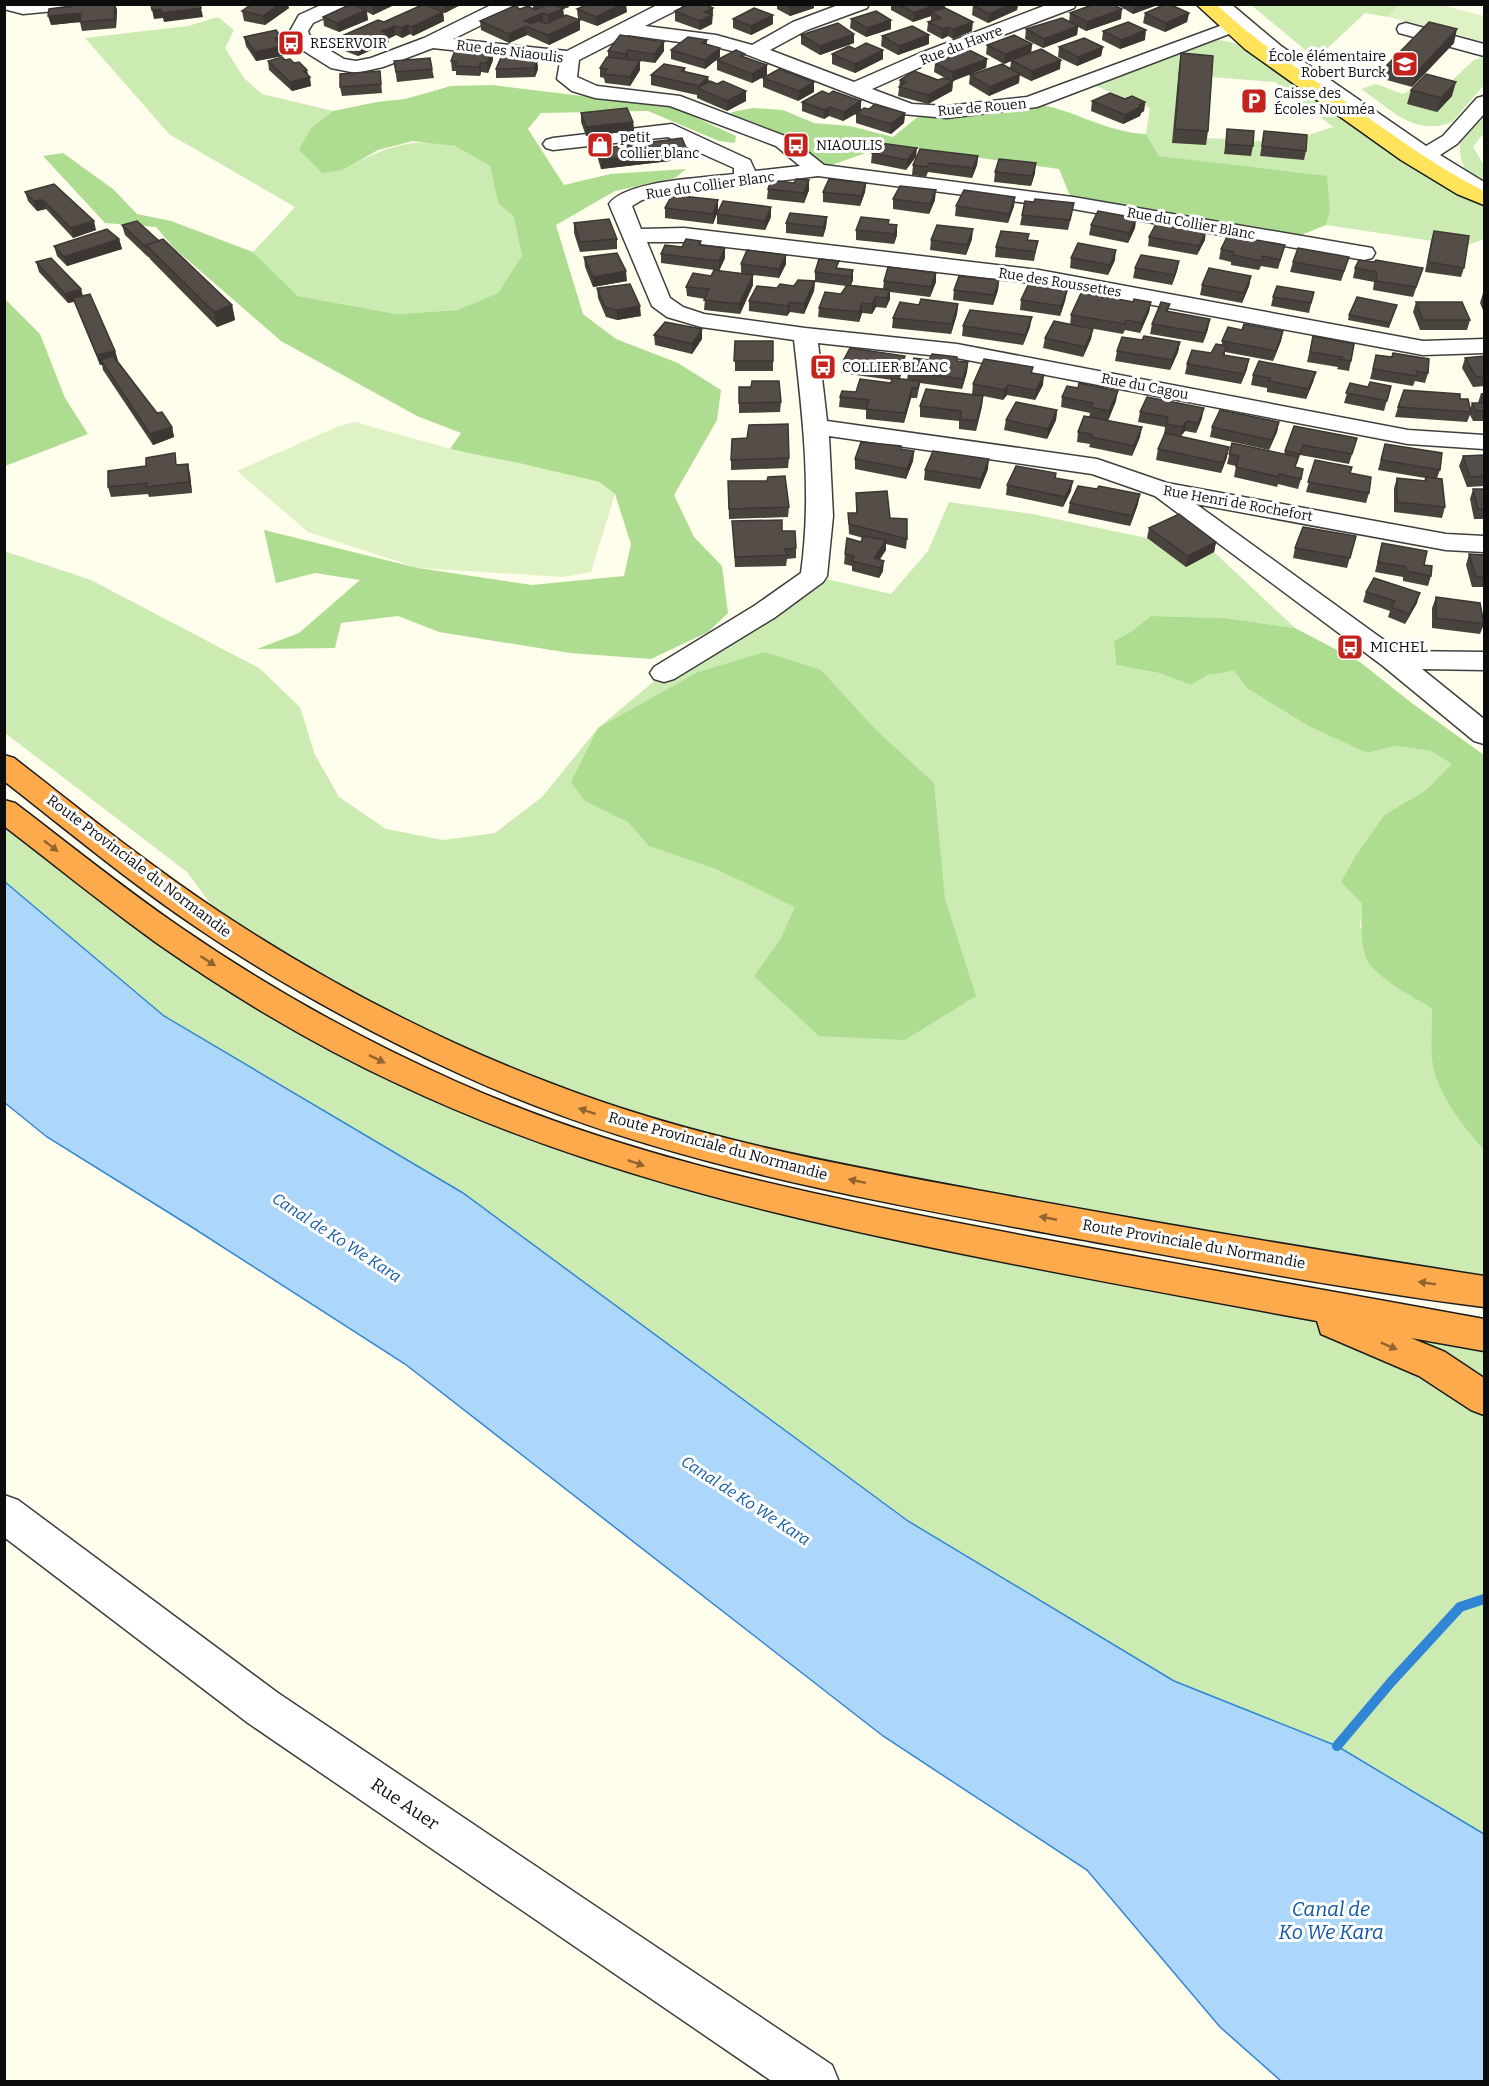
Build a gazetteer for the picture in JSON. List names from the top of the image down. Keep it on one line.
{"streets":{"highway":["Route Provinciale du Normandie"],"street":["Rue du Havre","Rue des Niaoulis","Rue de Rouen","Rue du Collier Blanc","Rue des Roussettes","Rue du Cagou","Rue Henri de Rochefort","Rue Auer"]},"crossings":[["Rue du Havre","Rue de Rouen"],["Rue des Niaoulis","Rue du Collier Blanc"],["Rue du Collier Blanc","Rue des Roussettes"],["Rue du Collier Blanc","Rue du Cagou"]],"water":["Canal de Ko We Kara"],"places":{"bus stop":["RESERVOIR","NIAOULIS","COLLIER BLANC","MICHEL"],"school or university":["École élémentaire Robert Burck"],"parking":["Caisse des Écoles Nouméa"],"shop":["petit collier blanc"]}}
